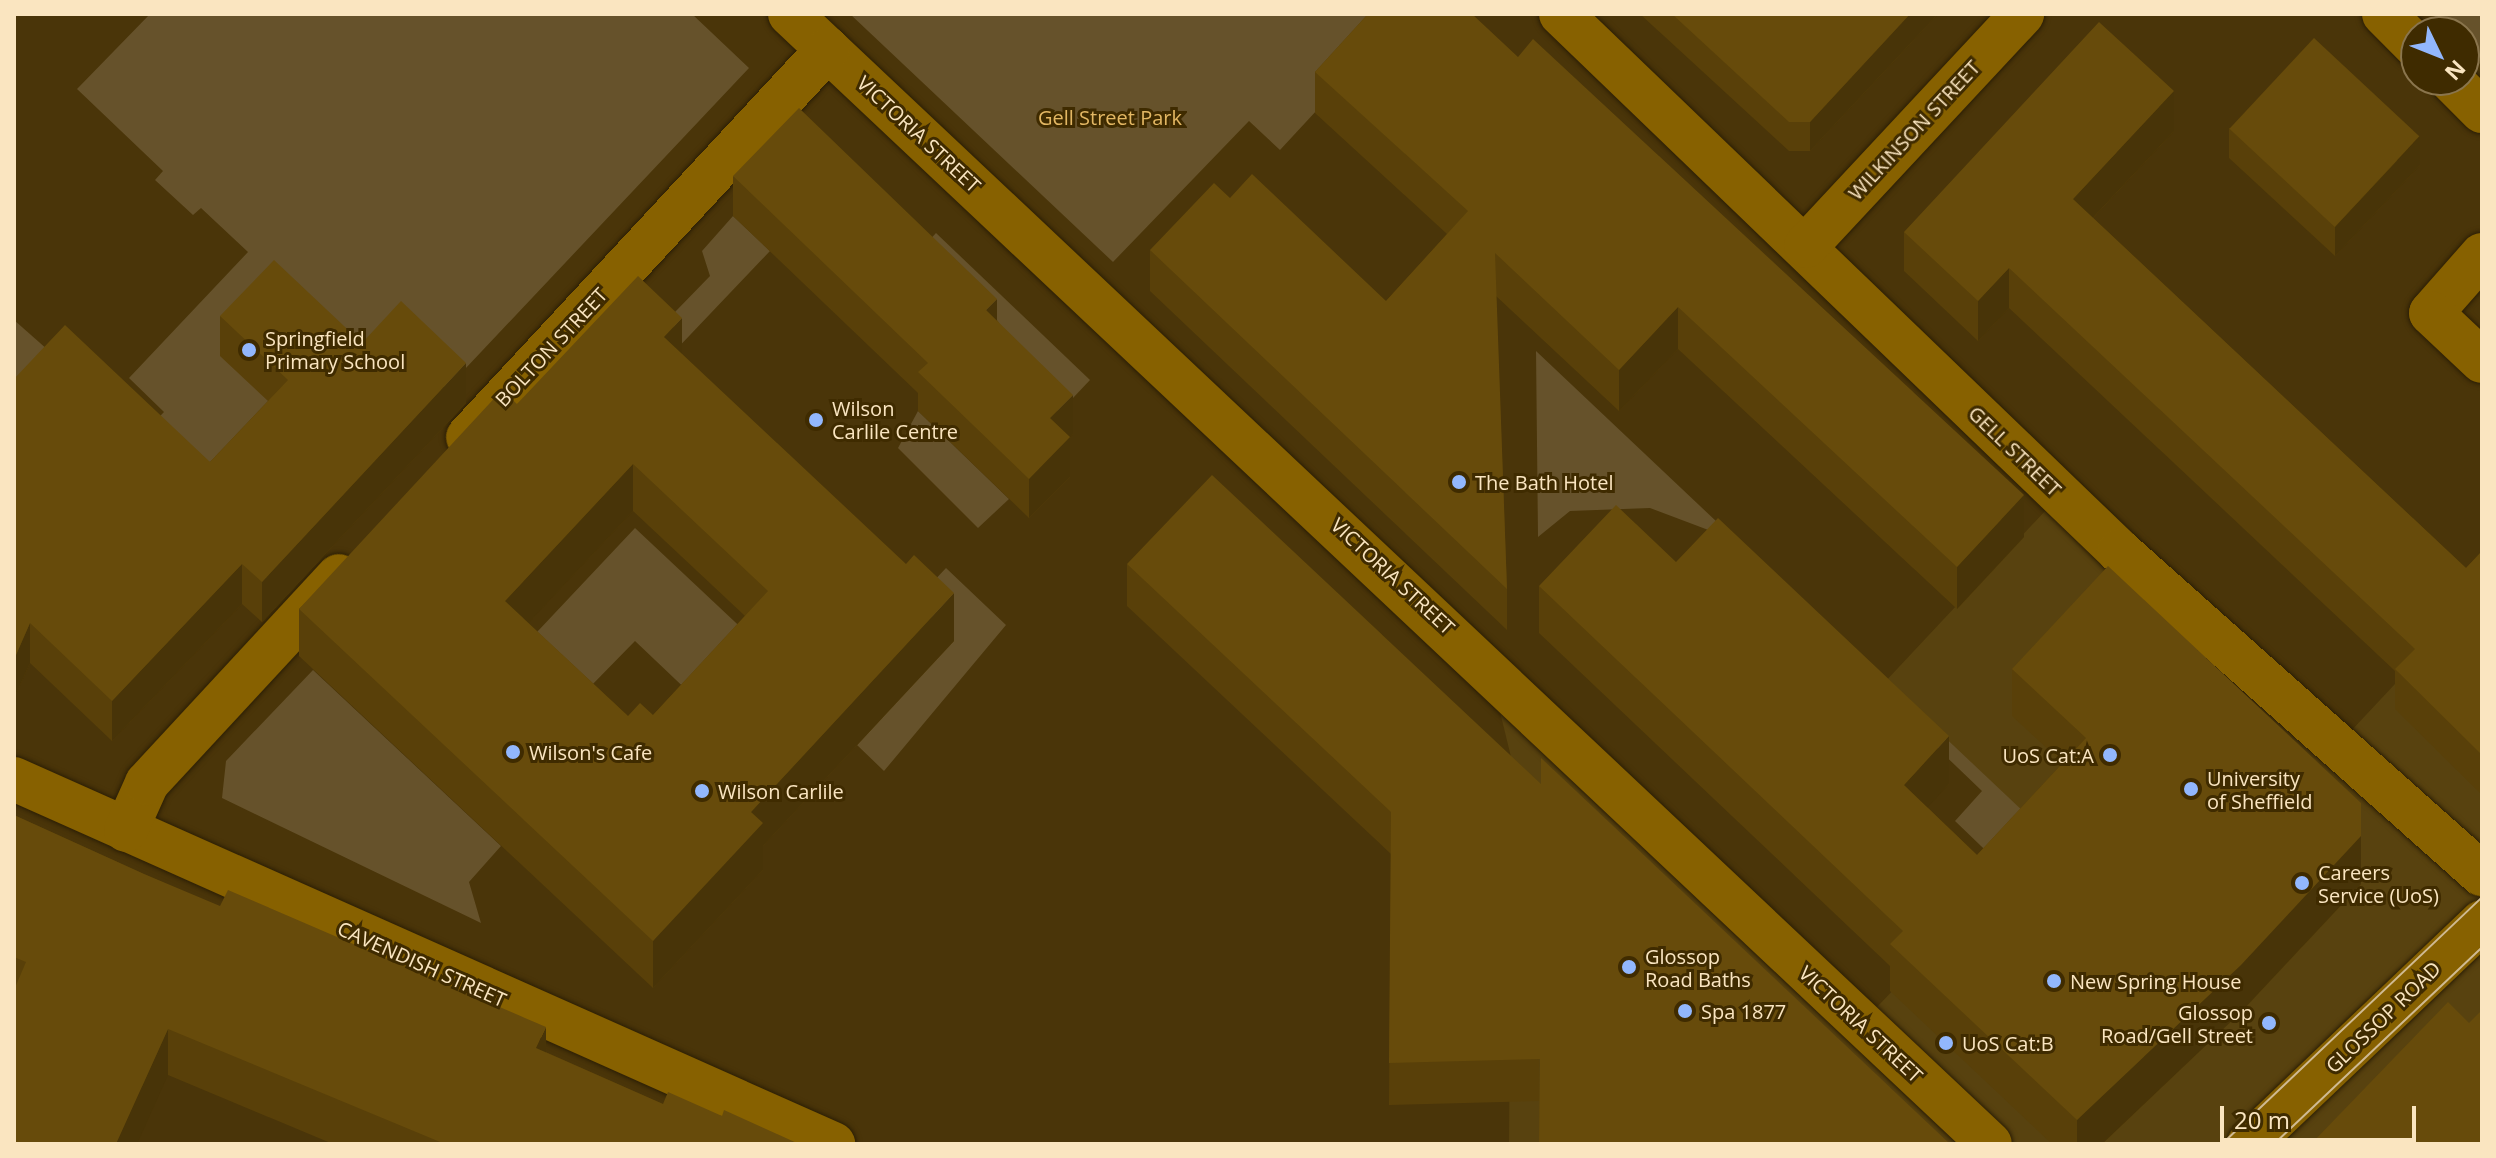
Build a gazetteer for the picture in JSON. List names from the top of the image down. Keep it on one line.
{"streets":{"street":["WILKINSON STREET","VICTORIA STREET","BOLTON STREET","GELL STREET","CAVENDISH STREET","GLOSSOP ROAD"]},"crossings":[["WILKINSON STREET","GELL STREET"],["VICTORIA STREET","BOLTON STREET"]],"parks":["Gell Street Park"],"places":["Springfield Primary School","Wilson Carlile Centre","The Bath Hotel","Wilson's Cafe","UoS Cat:A","University of Sheffield","Wilson Carlile","Careers Service (UoS)","Glossop Road Baths","New Spring House","Spa 1877","Glossop Road/Gell Street","UoS Cat:B"],"scale_bar":"20 m","north":"bottom right"}
